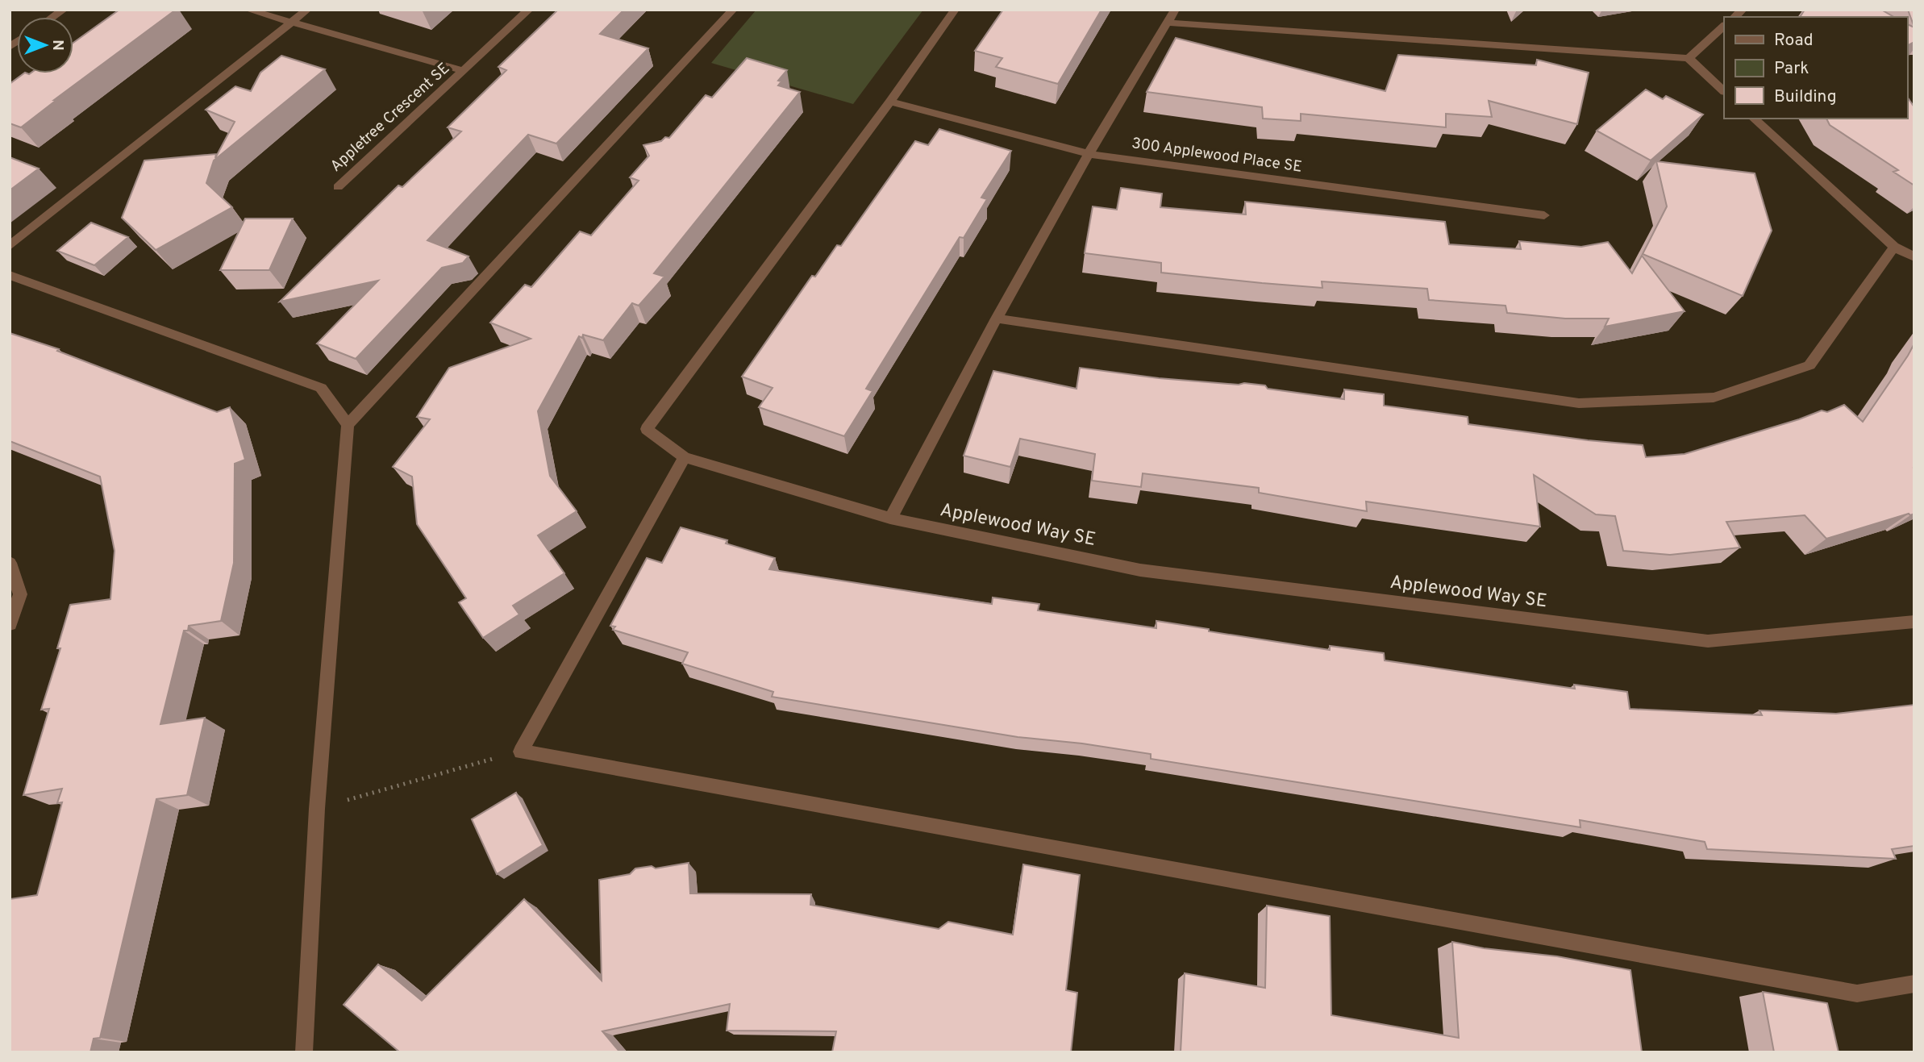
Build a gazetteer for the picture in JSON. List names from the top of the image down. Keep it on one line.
{"streets":{"street":["Appletree Crescent SE","300 Applewood Place SE","Applewood Way SE"]},"crossings":[["300 Applewood Place SE","Applewood Way SE"]],"legend":["Road","Park","Building"],"north":"right"}
